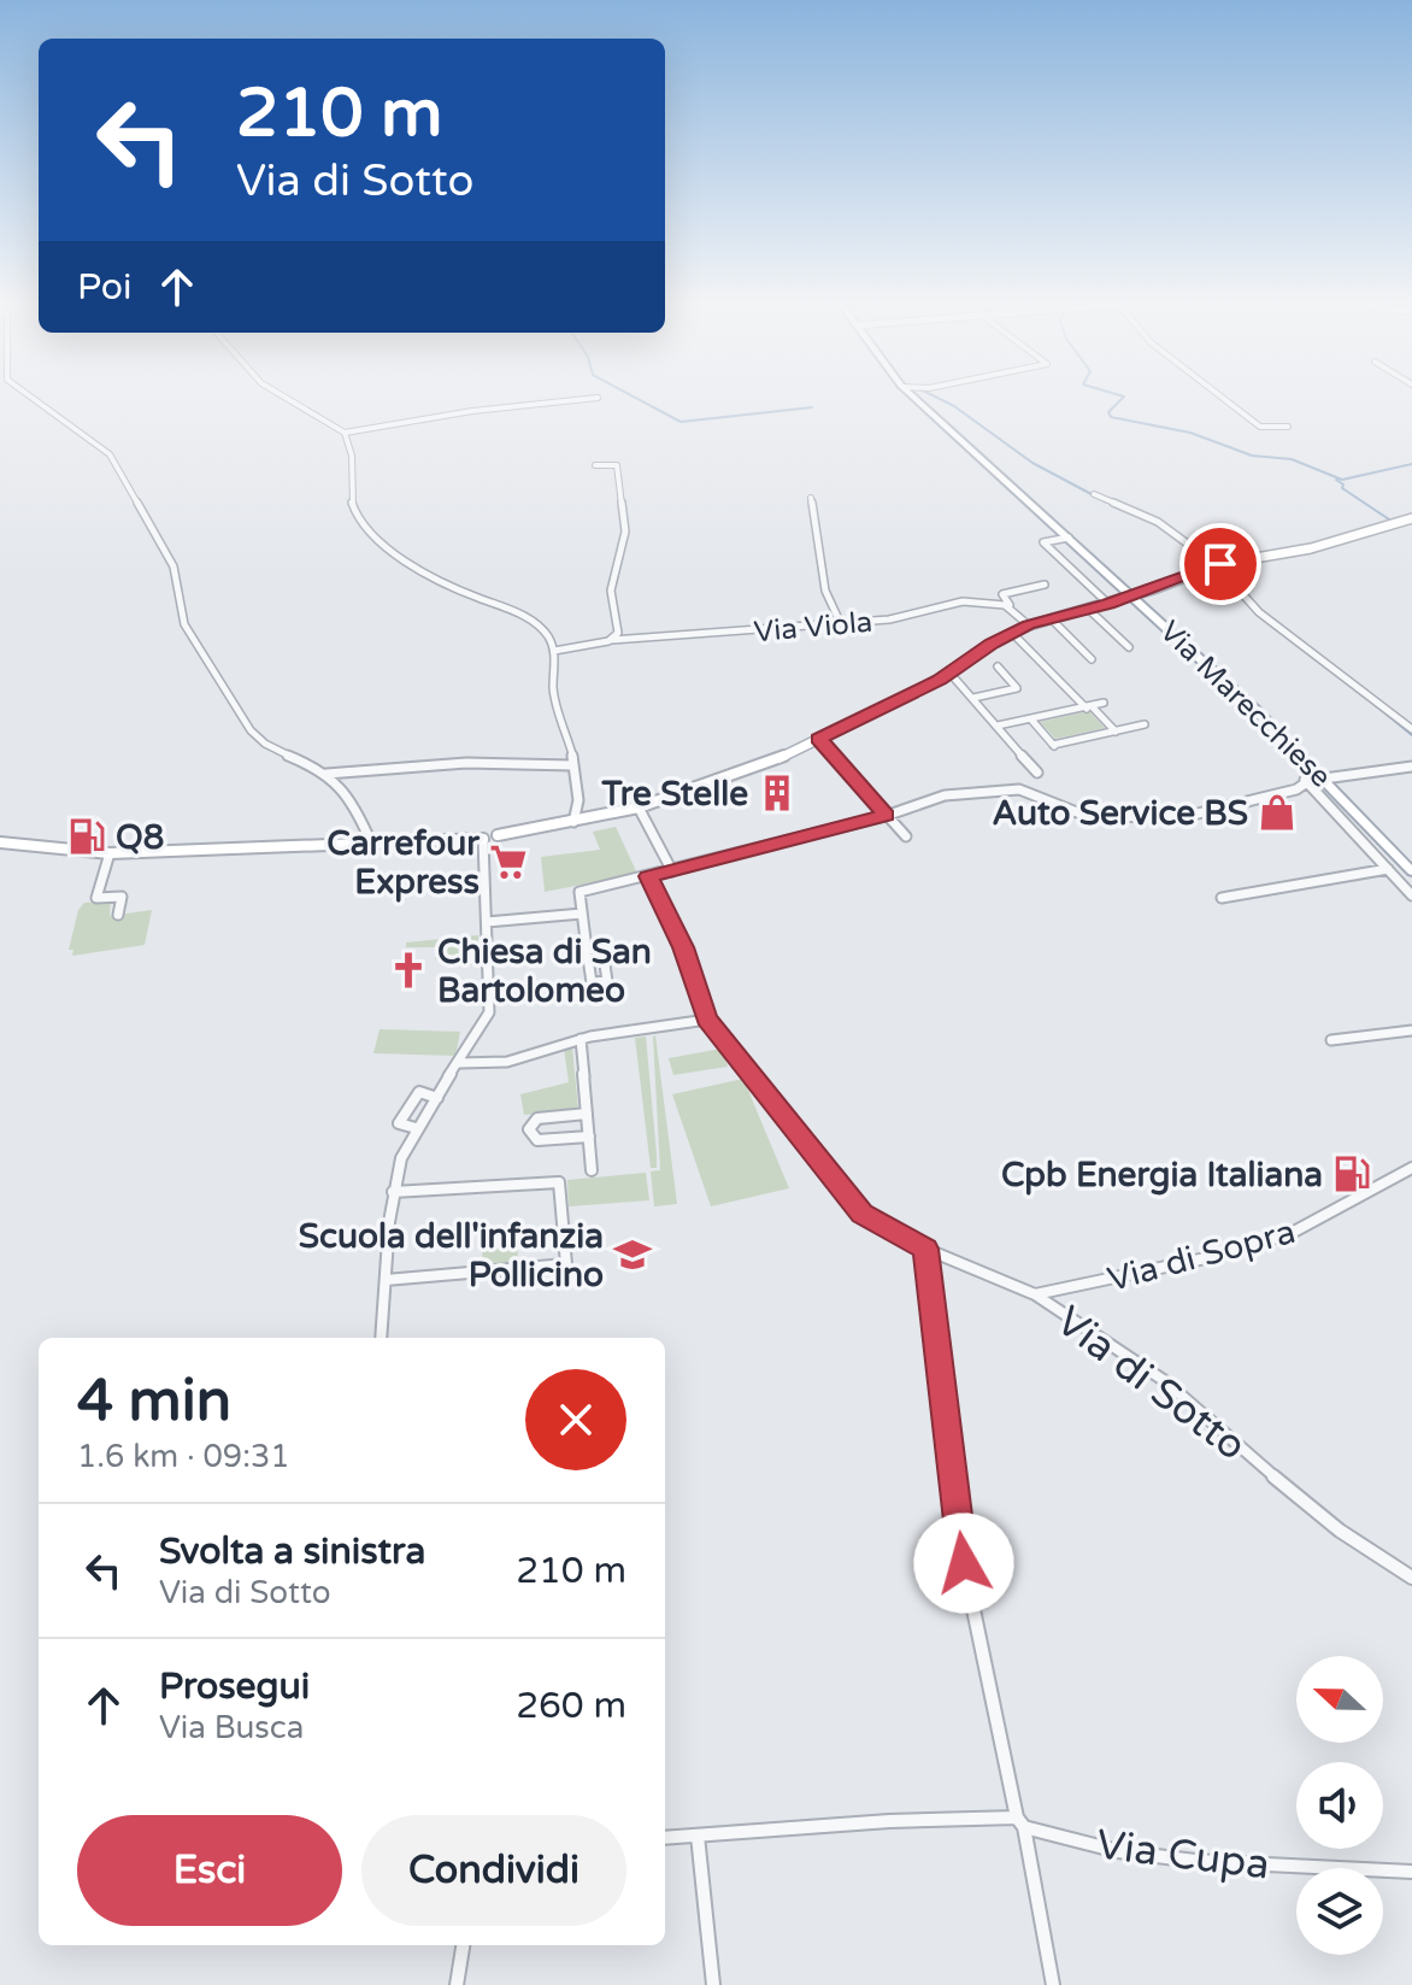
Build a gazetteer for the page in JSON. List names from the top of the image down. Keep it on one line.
{"streets":{"main road":["Via Marecchiese"],"street":["Via Viola","Via di Sopra","Via di Sotto","Via Cupa"]},"crossings":[["Via di Sopra","Via di Sotto"]],"places":{"building":["Tre Stelle"],"shop":["Auto Service BS"],"fuel station":["Q8","Cpb Energia Italiana"],"supermarket":["Carrefour Express"],"church":["Chiesa di San Bartolomeo"],"school or university":["Scuola dell'infanzia Pollicino"]},"north":"left","page":{"turn":["210 m","Via di Sotto"],"then":"Poi","heading":["4 min","1.6 km · 09:31"],"list":[{"name":"Svolta a sinistra","note":"Via di Sotto","value":"210 m"},{"name":"Prosegui","note":"Via Busca","value":"260 m"}],"buttons":["Esci","Condividi"]}}
